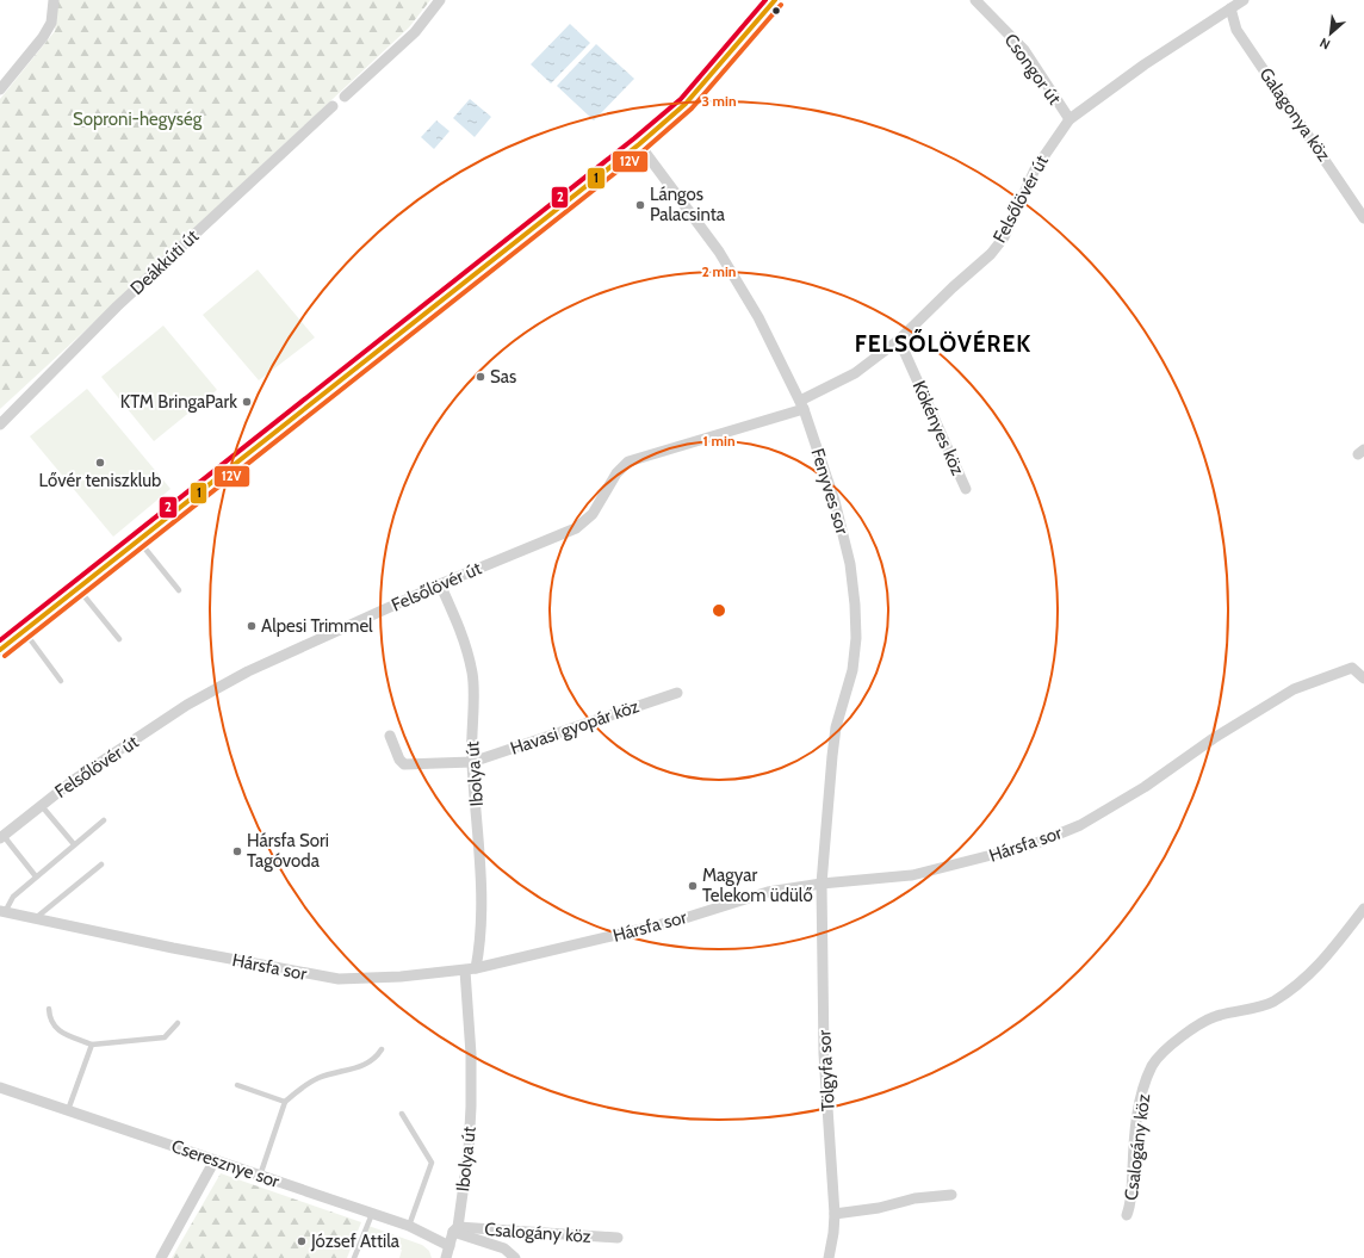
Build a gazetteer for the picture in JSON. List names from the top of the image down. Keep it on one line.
{"streets":{"street":["Csongor út","Galagonya köz","Felsőlövér út","Deákkúti út","Kökényes köz","Fenyves sor","Havasi gyopár köz","Ibolya út","Hársfa sor","Tölgyfa sor","Csalogány köz","Cseresznye sor"]},"crossings":[["Csongor út","Felsőlövér út"],["Galagonya köz","Felsőlövér út"],["Felsőlövér út","Kökényes köz"],["Felsőlövér út","Fenyves sor"],["Felsőlövér út","Ibolya út"],["Fenyves sor","Hársfa sor"],["Fenyves sor","Tölgyfa sor"],["Havasi gyopár köz","Ibolya út"],["Ibolya út","Hársfa sor"],["Ibolya út","Csalogány köz"],["Ibolya út","Cseresznye sor"],["Hársfa sor","Tölgyfa sor"]],"districts":["FELSŐLÖVÉREK"],"parks":["Soproni-hegység"],"places":["Lángos Palacsinta","Sas","KTM BringaPark","Lővér teniszklub","Alpesi Trimmel","Hársfa Sori Tagóvoda","Magyar Telekom üdülő","József Attila"],"lines":["transit line 1","transit line 2","transit line 12V"],"north":"bottom left","rings":["3 min","2 min","1 min"]}
